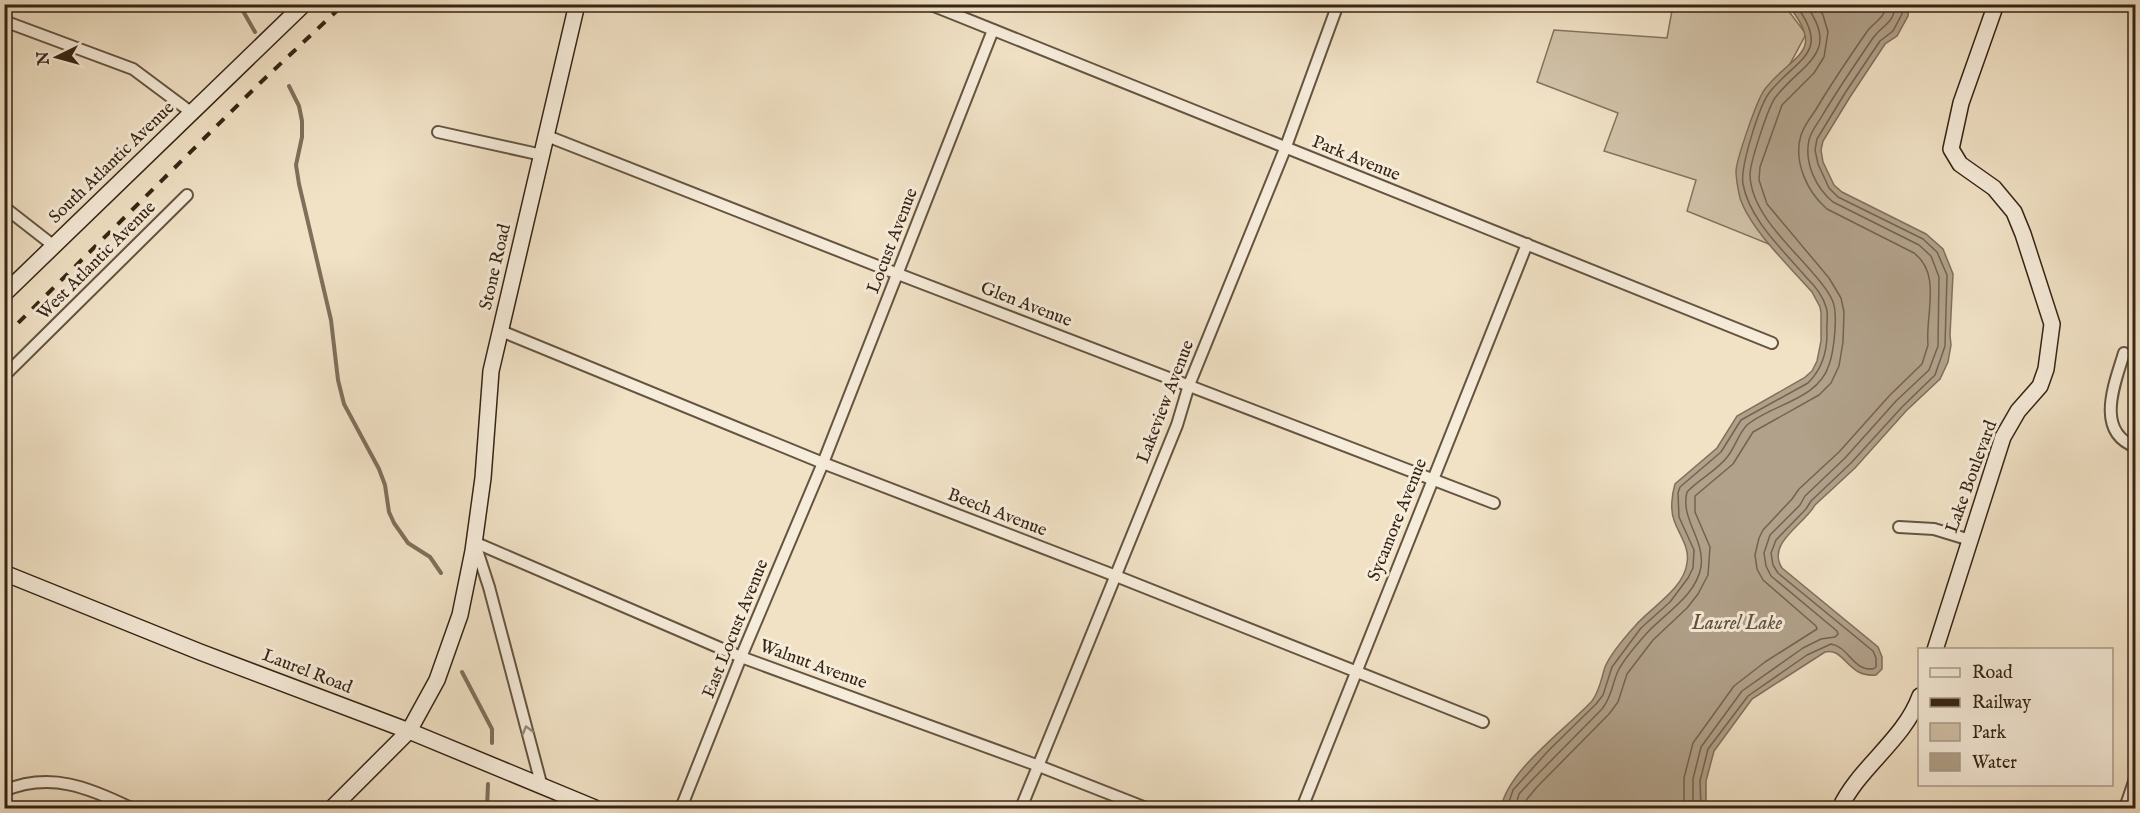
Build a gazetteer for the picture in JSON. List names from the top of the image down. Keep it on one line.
{"streets":{"street":["Park Avenue","South Atlantic Avenue","Locust Avenue","West Atlantic Avenue","Stone Road","Glen Avenue","Lakeview Avenue","Lake Boulevard","Beech Avenue","Sycamore Avenue","East Locust Avenue","Walnut Avenue","Laurel Road"]},"crossings":[["Park Avenue","Locust Avenue"],["Park Avenue","Lakeview Avenue"],["Park Avenue","Sycamore Avenue"],["Locust Avenue","Glen Avenue"],["Locust Avenue","Beech Avenue"],["Locust Avenue","East Locust Avenue"],["Stone Road","Glen Avenue"],["Stone Road","Beech Avenue"],["Stone Road","Walnut Avenue"],["Stone Road","Laurel Road"],["Glen Avenue","Lakeview Avenue"],["Glen Avenue","Sycamore Avenue"],["Lakeview Avenue","Beech Avenue"],["Lakeview Avenue","Walnut Avenue"],["Beech Avenue","Sycamore Avenue"],["Beech Avenue","East Locust Avenue"],["East Locust Avenue","Walnut Avenue"]],"water":["Laurel Lake"],"legend":["Road","Railway","Park","Water"],"north":"left"}
